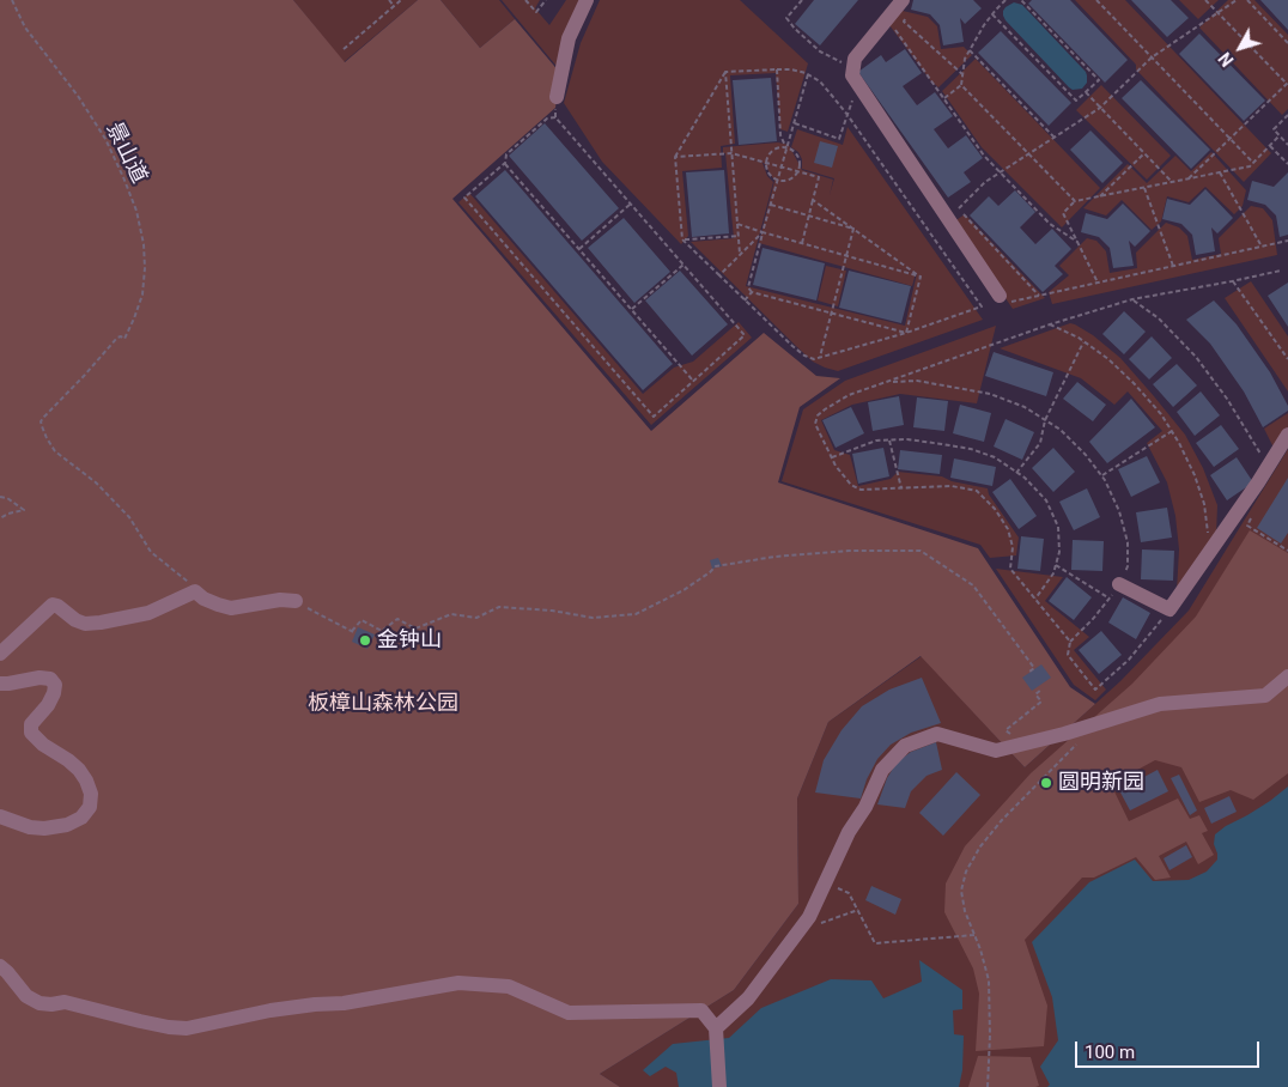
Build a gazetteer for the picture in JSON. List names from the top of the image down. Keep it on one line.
{"streets":{"path":["景山道"]},"parks":["板樟山森林公园"],"places":["金钟山","圆明新园"],"scale_bar":"100 m","north":"bottom left"}
